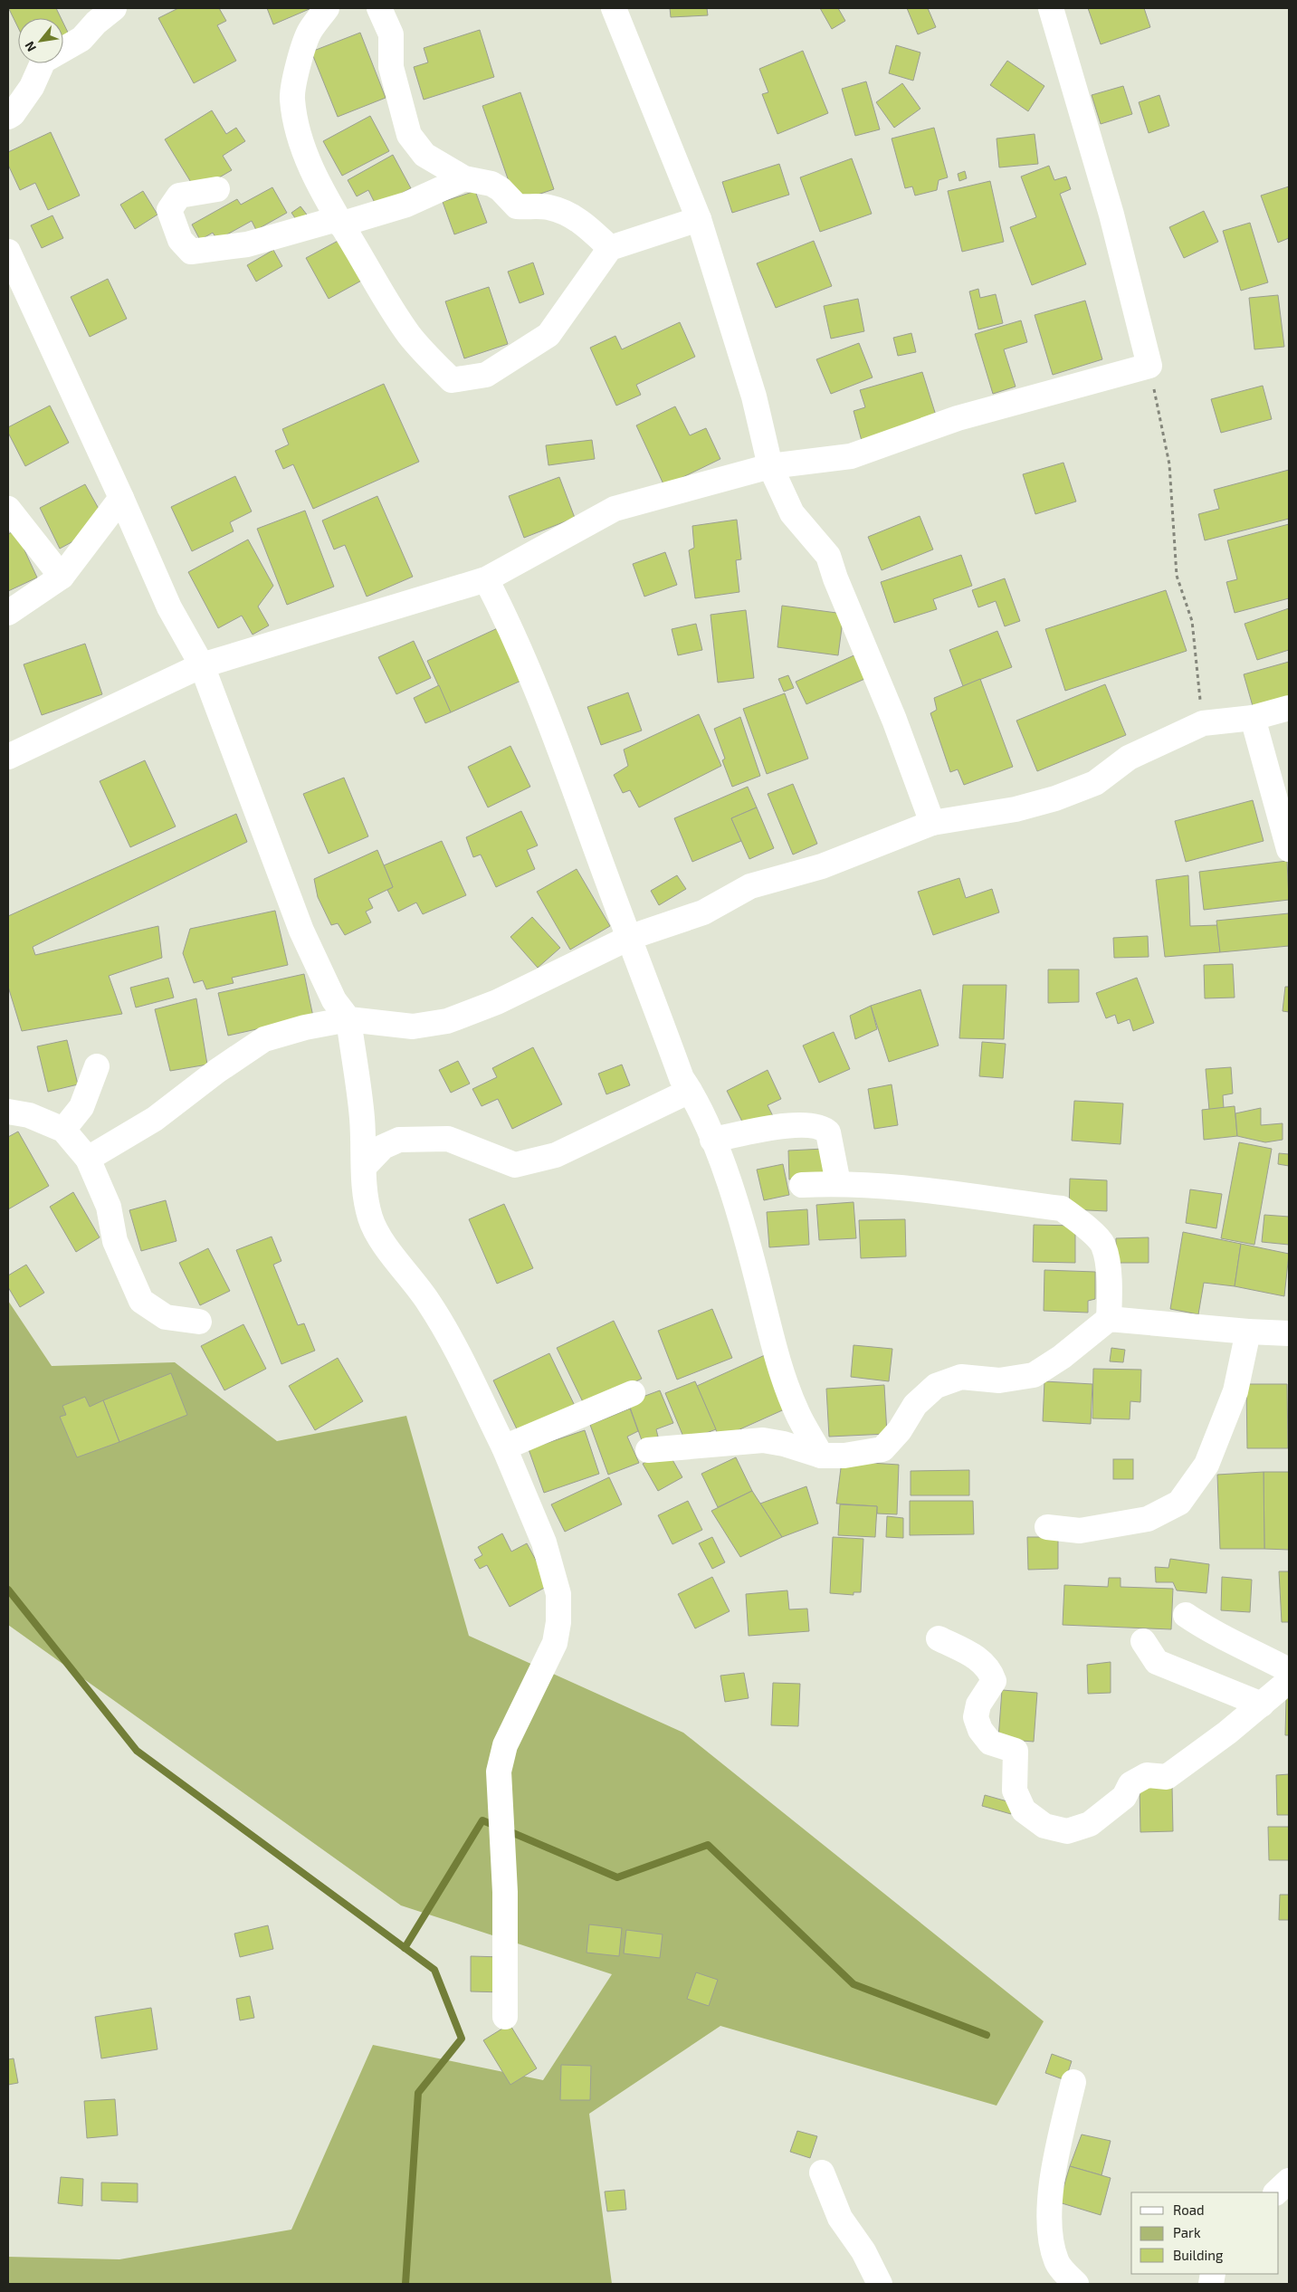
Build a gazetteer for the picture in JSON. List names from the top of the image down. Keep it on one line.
{"legend":["Road","Park","Building"],"north":"bottom left"}
